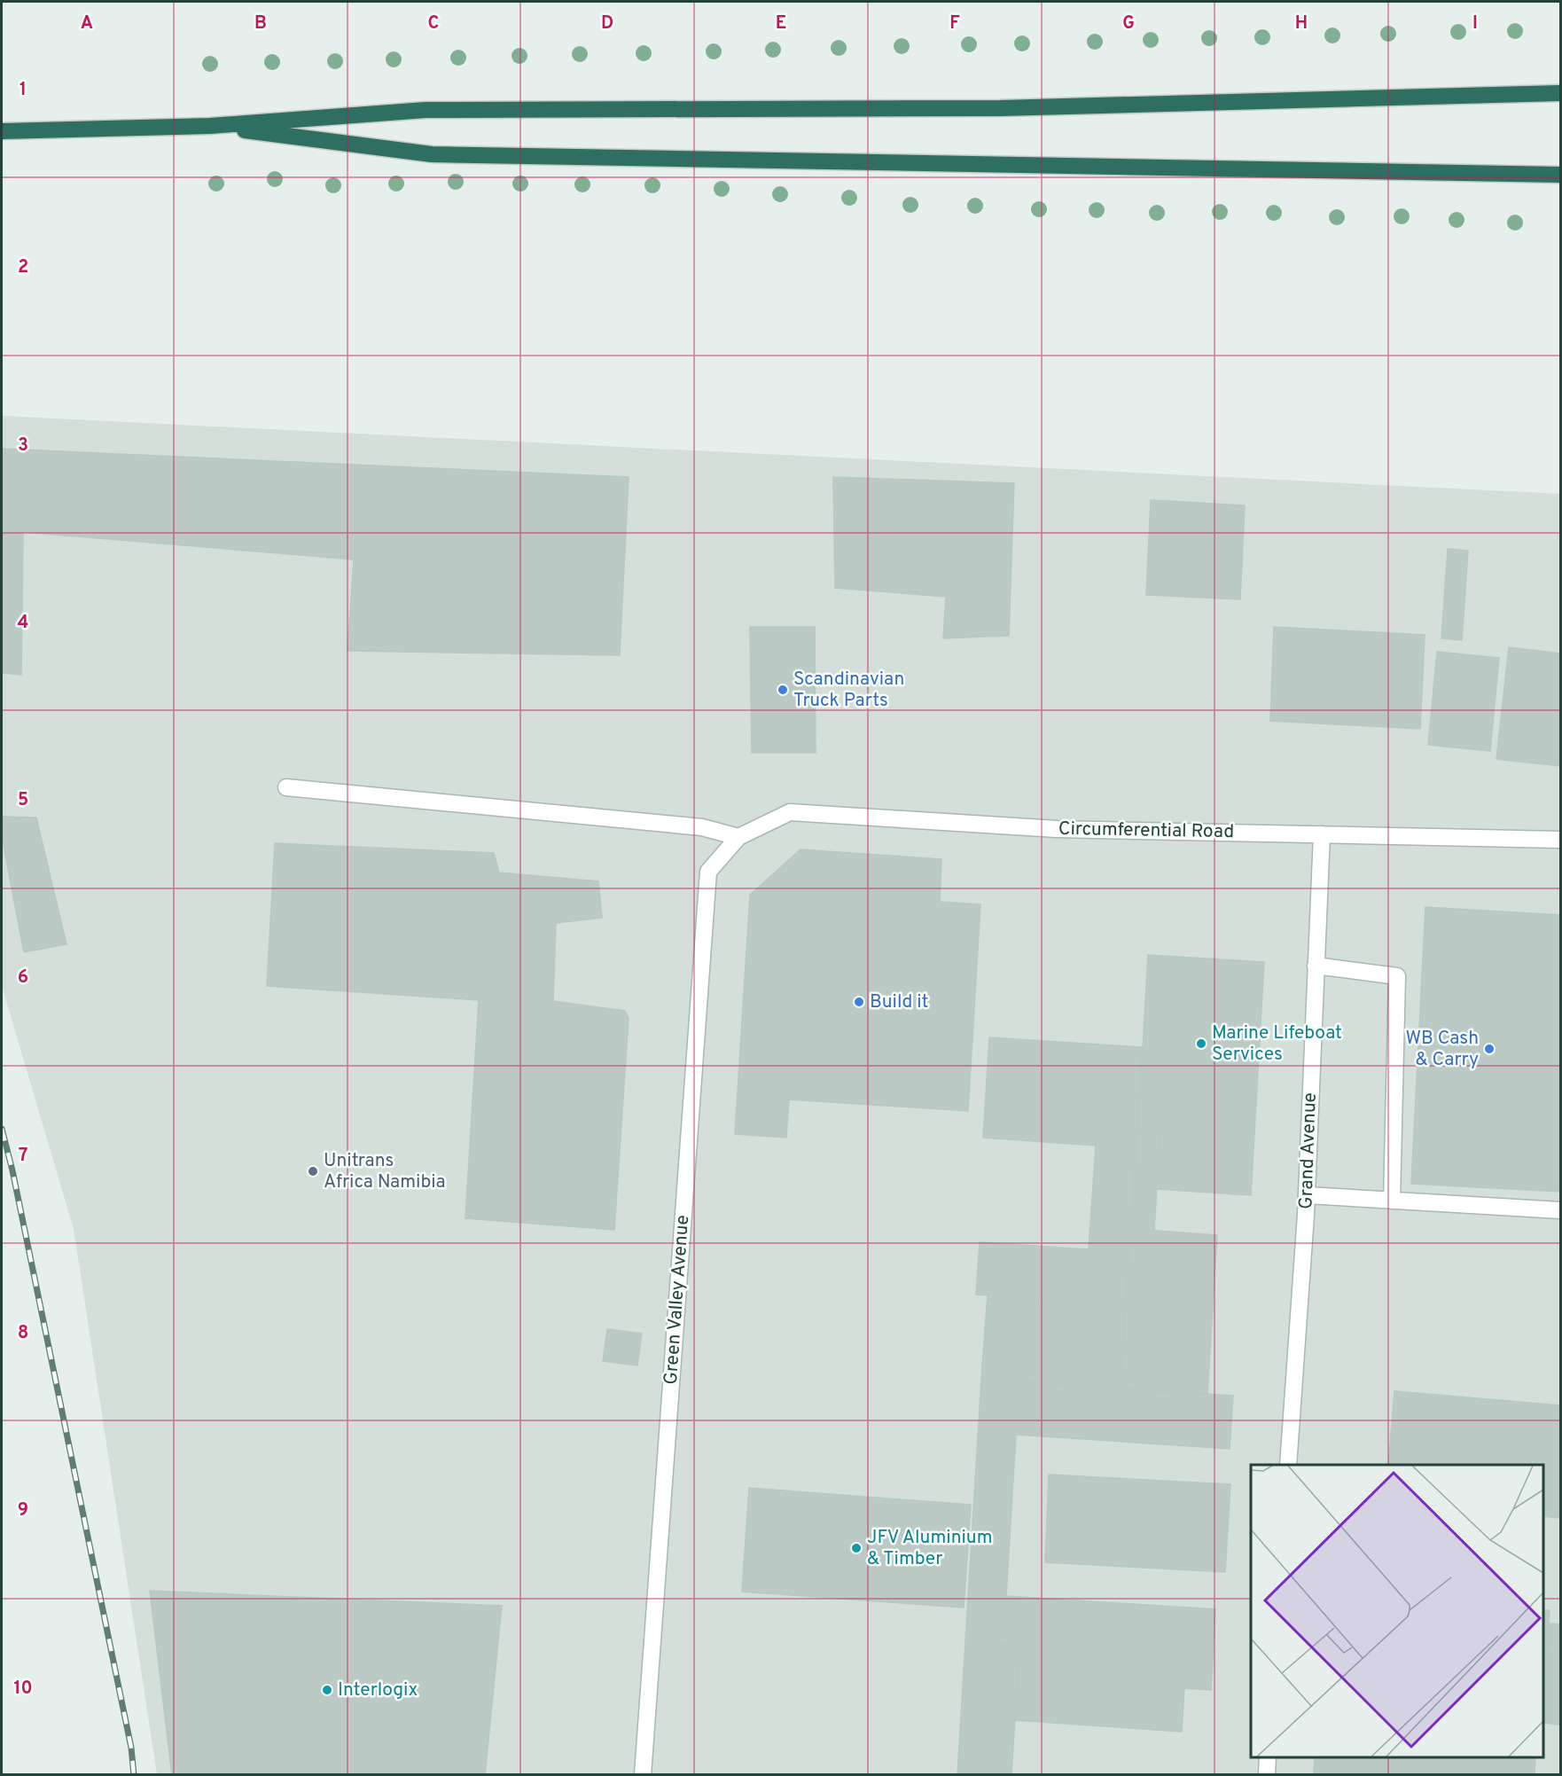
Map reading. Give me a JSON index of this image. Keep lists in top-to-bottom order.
{
  "streets": {
    "street": ["Circumferential Road", "Grand Avenue", "Green Valley Avenue"]
  },
  "crossings": [
    ["Circumferential Road", "Grand Avenue"],
    ["Circumferential Road", "Green Valley Avenue"]
  ],
  "places": [
    "Scandinavian Truck Parts",
    "Build it",
    "Marine Lifeboat Services",
    "WB Cash & Carry",
    "Unitrans Africa Namibia",
    "JFV Aluminium & Timber",
    "Interlogix"
  ],
  "grid": {
    "columns": [
      "A",
      "B",
      "C",
      "D",
      "E",
      "F",
      "G",
      "H",
      "I"
    ],
    "rows": [
      "1",
      "2",
      "3",
      "4",
      "5",
      "6",
      "7",
      "8",
      "9",
      "10"
    ]
  }
}
